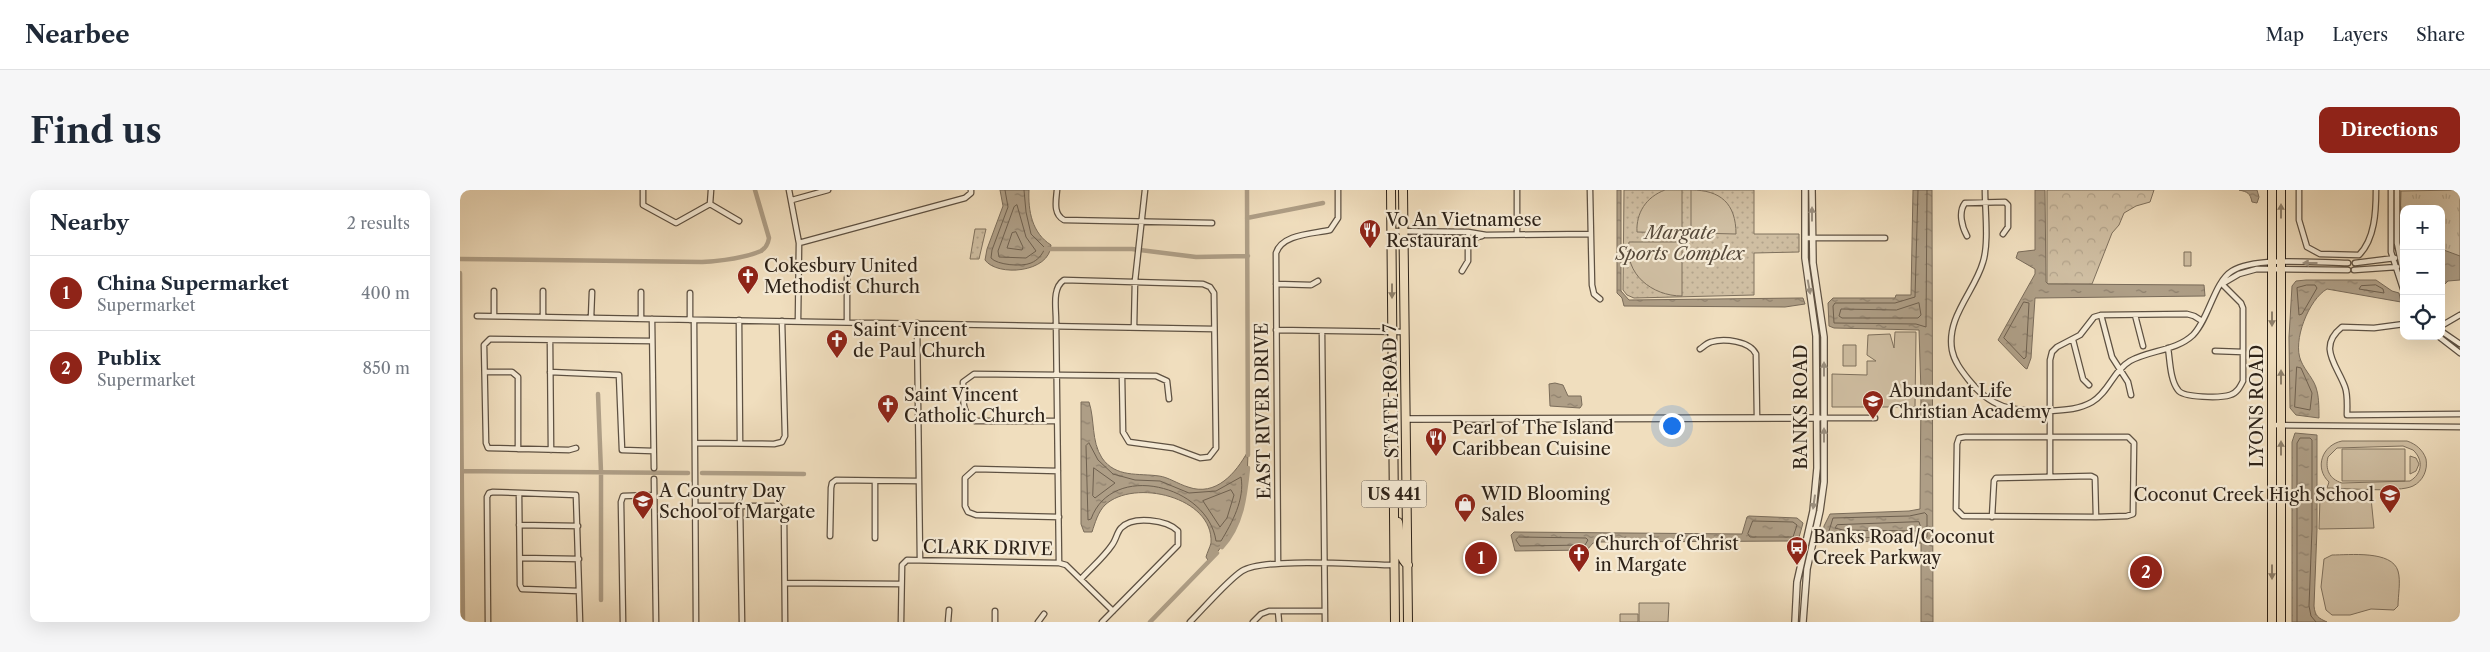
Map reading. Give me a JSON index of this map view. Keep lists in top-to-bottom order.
{
  "streets": {
    "main road": ["STATE ROAD 7", "LYONS ROAD", "US 441"],
    "street": ["BANKS ROAD", "EAST RIVER DRIVE", "CLARK DRIVE"]
  },
  "parks": ["Margate Sports Complex"],
  "places": {
    "restaurant": ["Vo An Vietnamese Restaurant", "Pearl of The Island Caribbean Cuisine"],
    "church": [
      "Cokesbury United Methodist Church",
      "Saint Vincent de Paul Church",
      "Saint Vincent Catholic Church",
      "Church of Christ in Margate"
    ],
    "school or university": ["Abundant Life Christian Academy", "Coconut Creek High School", "A Country Day School of Margate"],
    "shop": ["WID Blooming Sales"],
    "bus stop": ["Banks Road/Coconut Creek Parkway"]
  },
  "page": {
    "header": "Nearbee",
    "nav": ["Map", "Layers", "Share"],
    "buttons": "Directions",
    "title": "Find us",
    "heading": ["Nearby", "2 results"],
    "map_buttons": ["+", "−"],
    "list": [
      {
        "mark": "1",
        "name": "China Supermarket",
        "note": "Supermarket",
        "value": "400 m"
      },
      {
        "mark": "2",
        "name": "Publix",
        "note": "Supermarket",
        "value": "850 m"
      }
    ],
    "pins": ["1", "2"]
  }
}
